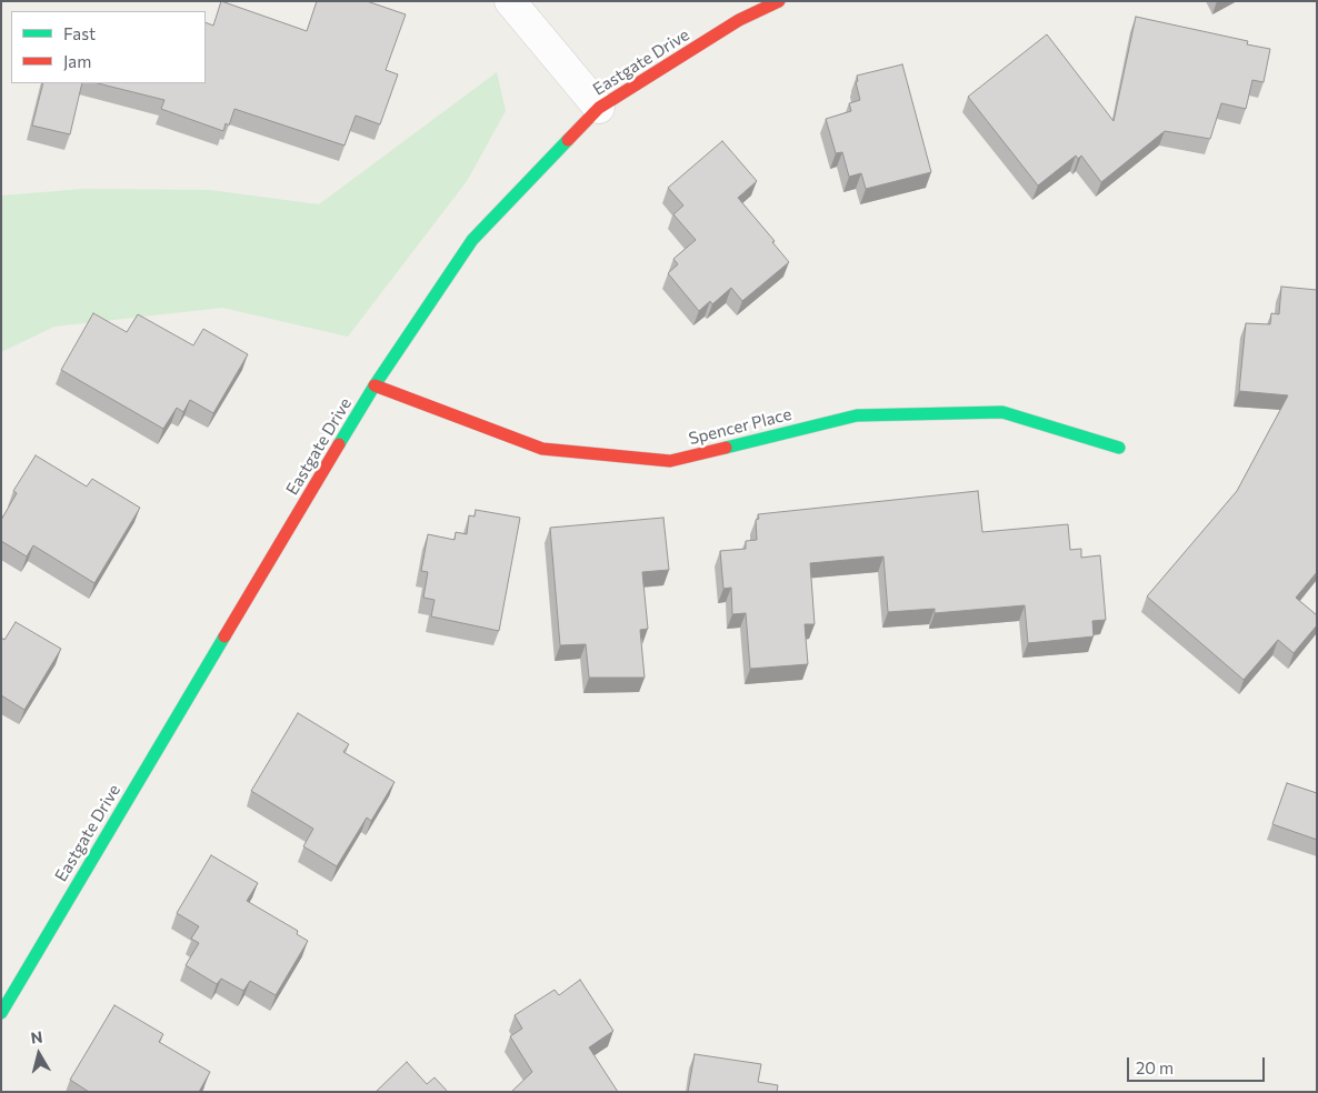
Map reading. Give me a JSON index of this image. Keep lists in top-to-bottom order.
{
  "streets": {
    "street": ["Eastgate Drive", "Spencer Place"]
  },
  "crossings": [
    ["Eastgate Drive", "Spencer Place"]
  ],
  "legend": ["Fast", "Jam"],
  "scale_bar": "20 m",
  "north": "top"
}
